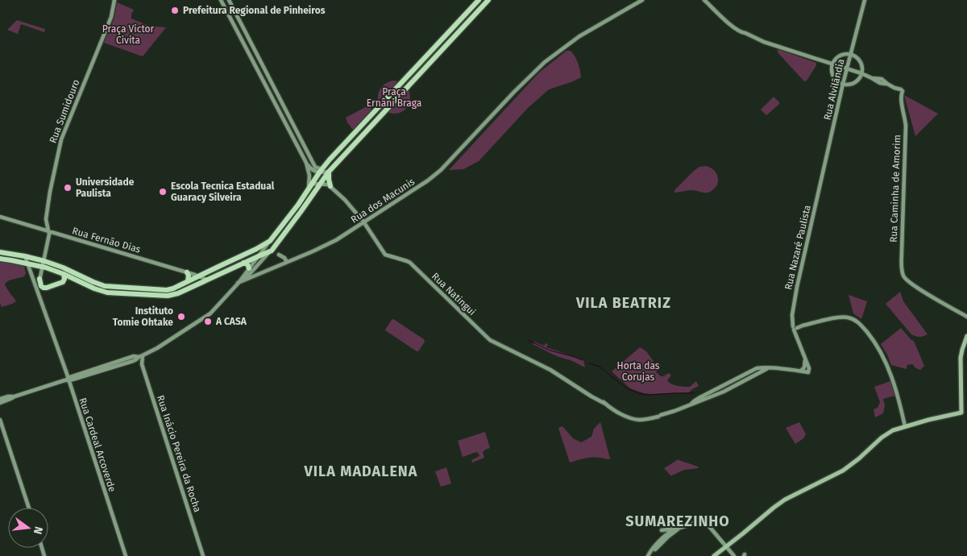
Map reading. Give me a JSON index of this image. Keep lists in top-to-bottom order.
{
  "streets": {
    "street": [
      "Rua Alvilândia",
      "Rua Sumidouro",
      "Rua Caminha de Amorim",
      "Rua dos Macunis",
      "Rua Fernão Dias",
      "Rua Nazaré Paulista",
      "Rua Natingui",
      "Rua Cardeal Arcoverde",
      "Rua Inácio Pereira da Rocha"
    ]
  },
  "crossings": [
    ["Rua Alvilândia", "Rua Nazaré Paulista"],
    ["Rua Sumidouro", "Rua Fernão Dias"],
    ["Rua Sumidouro", "Rua Cardeal Arcoverde"],
    ["Rua dos Macunis", "Rua Natingui"],
    ["Rua Nazaré Paulista", "Rua Natingui"]
  ],
  "districts": ["VILA BEATRIZ", "VILA MADALENA", "SUMAREZINHO"],
  "parks": ["Praça Victor Civita", "Praça Ernâni Braga", "Horta das Corujas"],
  "places": [
    "Prefeitura Regional de Pinheiros",
    "Universidade Paulista",
    "Escola Tecnica Estadual Guaracy Silveira",
    "Instituto Tomie Ohtake",
    "A CASA"
  ],
  "north": "right"
}
